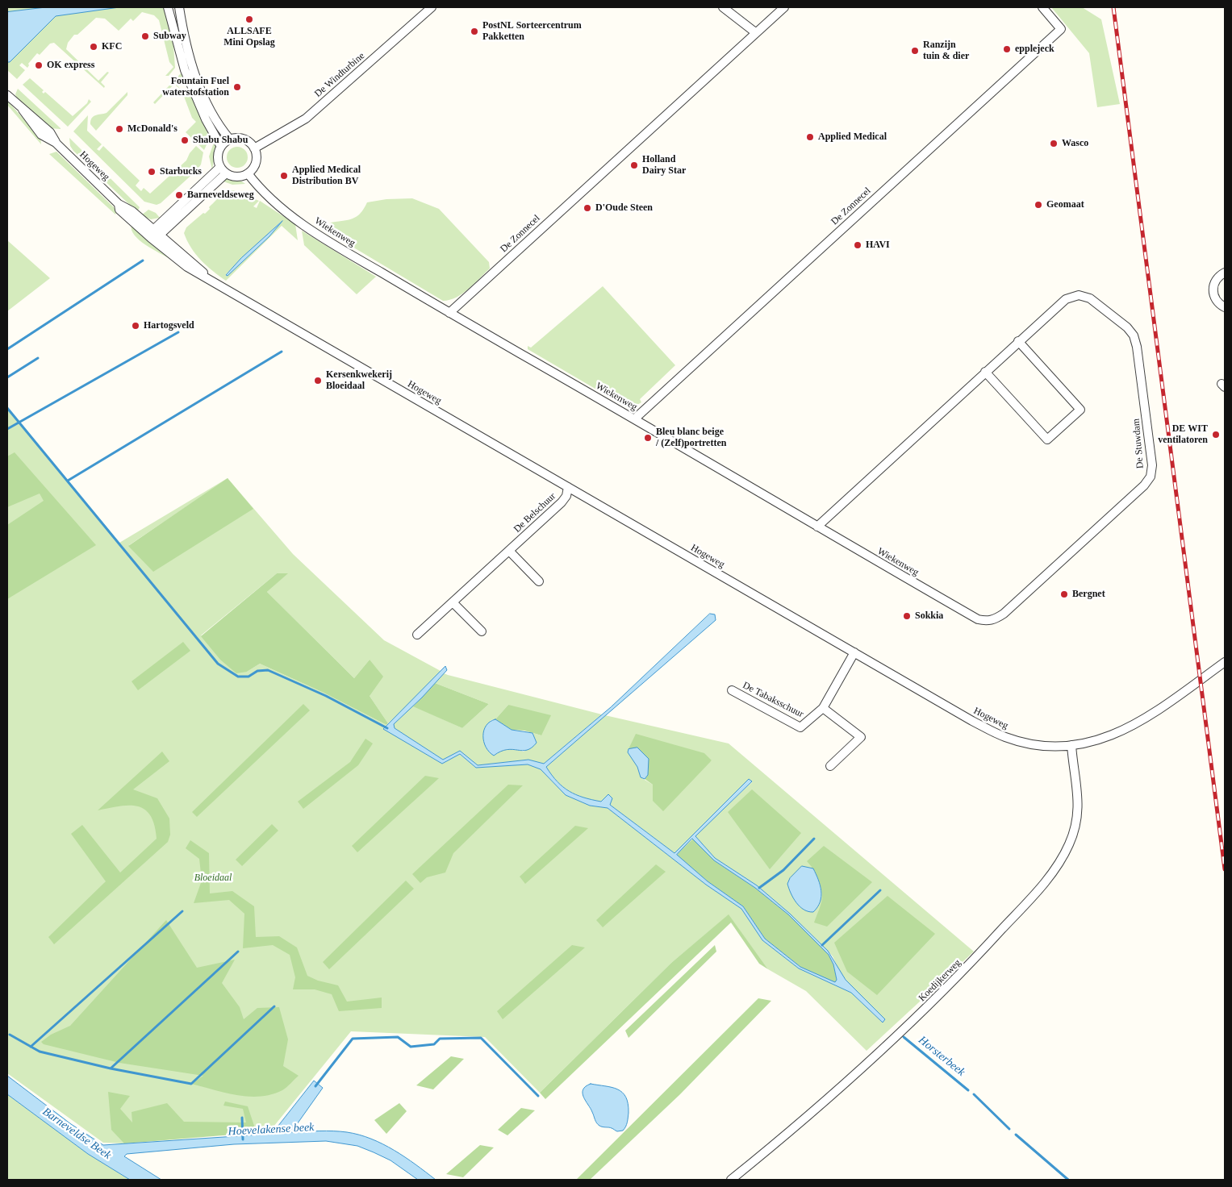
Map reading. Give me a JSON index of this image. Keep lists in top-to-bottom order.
{
  "streets": {
    "street": [
      "De Windturbine",
      "Hogeweg",
      "De Zonnecel",
      "Wiekenweg",
      "De Stuwdam",
      "De Belschuur",
      "De Tabaksschuur",
      "Koedijkerweg"
    ]
  },
  "crossings": [
    ["De Windturbine", "Wiekenweg"],
    ["Hogeweg", "De Belschuur"],
    ["Hogeweg", "De Tabaksschuur"],
    ["Hogeweg", "Koedijkerweg"],
    ["De Zonnecel", "Wiekenweg"],
    ["Wiekenweg", "De Stuwdam"]
  ],
  "water": ["Horsterbeek", "Hoevelakense beek", "Barneveldse Beek"],
  "parks": ["Bloeidaal"],
  "places": [
    "ALLSAFE Mini Opslag",
    "PostNL Sorteercentrum Pakketten",
    "Subway",
    "KFC",
    "epplejeck",
    "Ranzijn tuin & dier",
    "OK express",
    "Fountain Fuel waterstofstation",
    "McDonald's",
    "Applied Medical",
    "Shabu Shabu",
    "Wasco",
    "Holland Dairy Star",
    "Starbucks",
    "Applied Medical Distribution BV",
    "Barneveldseweg",
    "Geomaat",
    "D'Oude Steen",
    "HAVI",
    "Hartogsveld",
    "Kersenkwekerij Bloeidaal",
    "DE WIT ventilatoren",
    "Bleu blanc beige / (Zelf)portretten",
    "Bergnet",
    "Sokkia"
  ]
}
